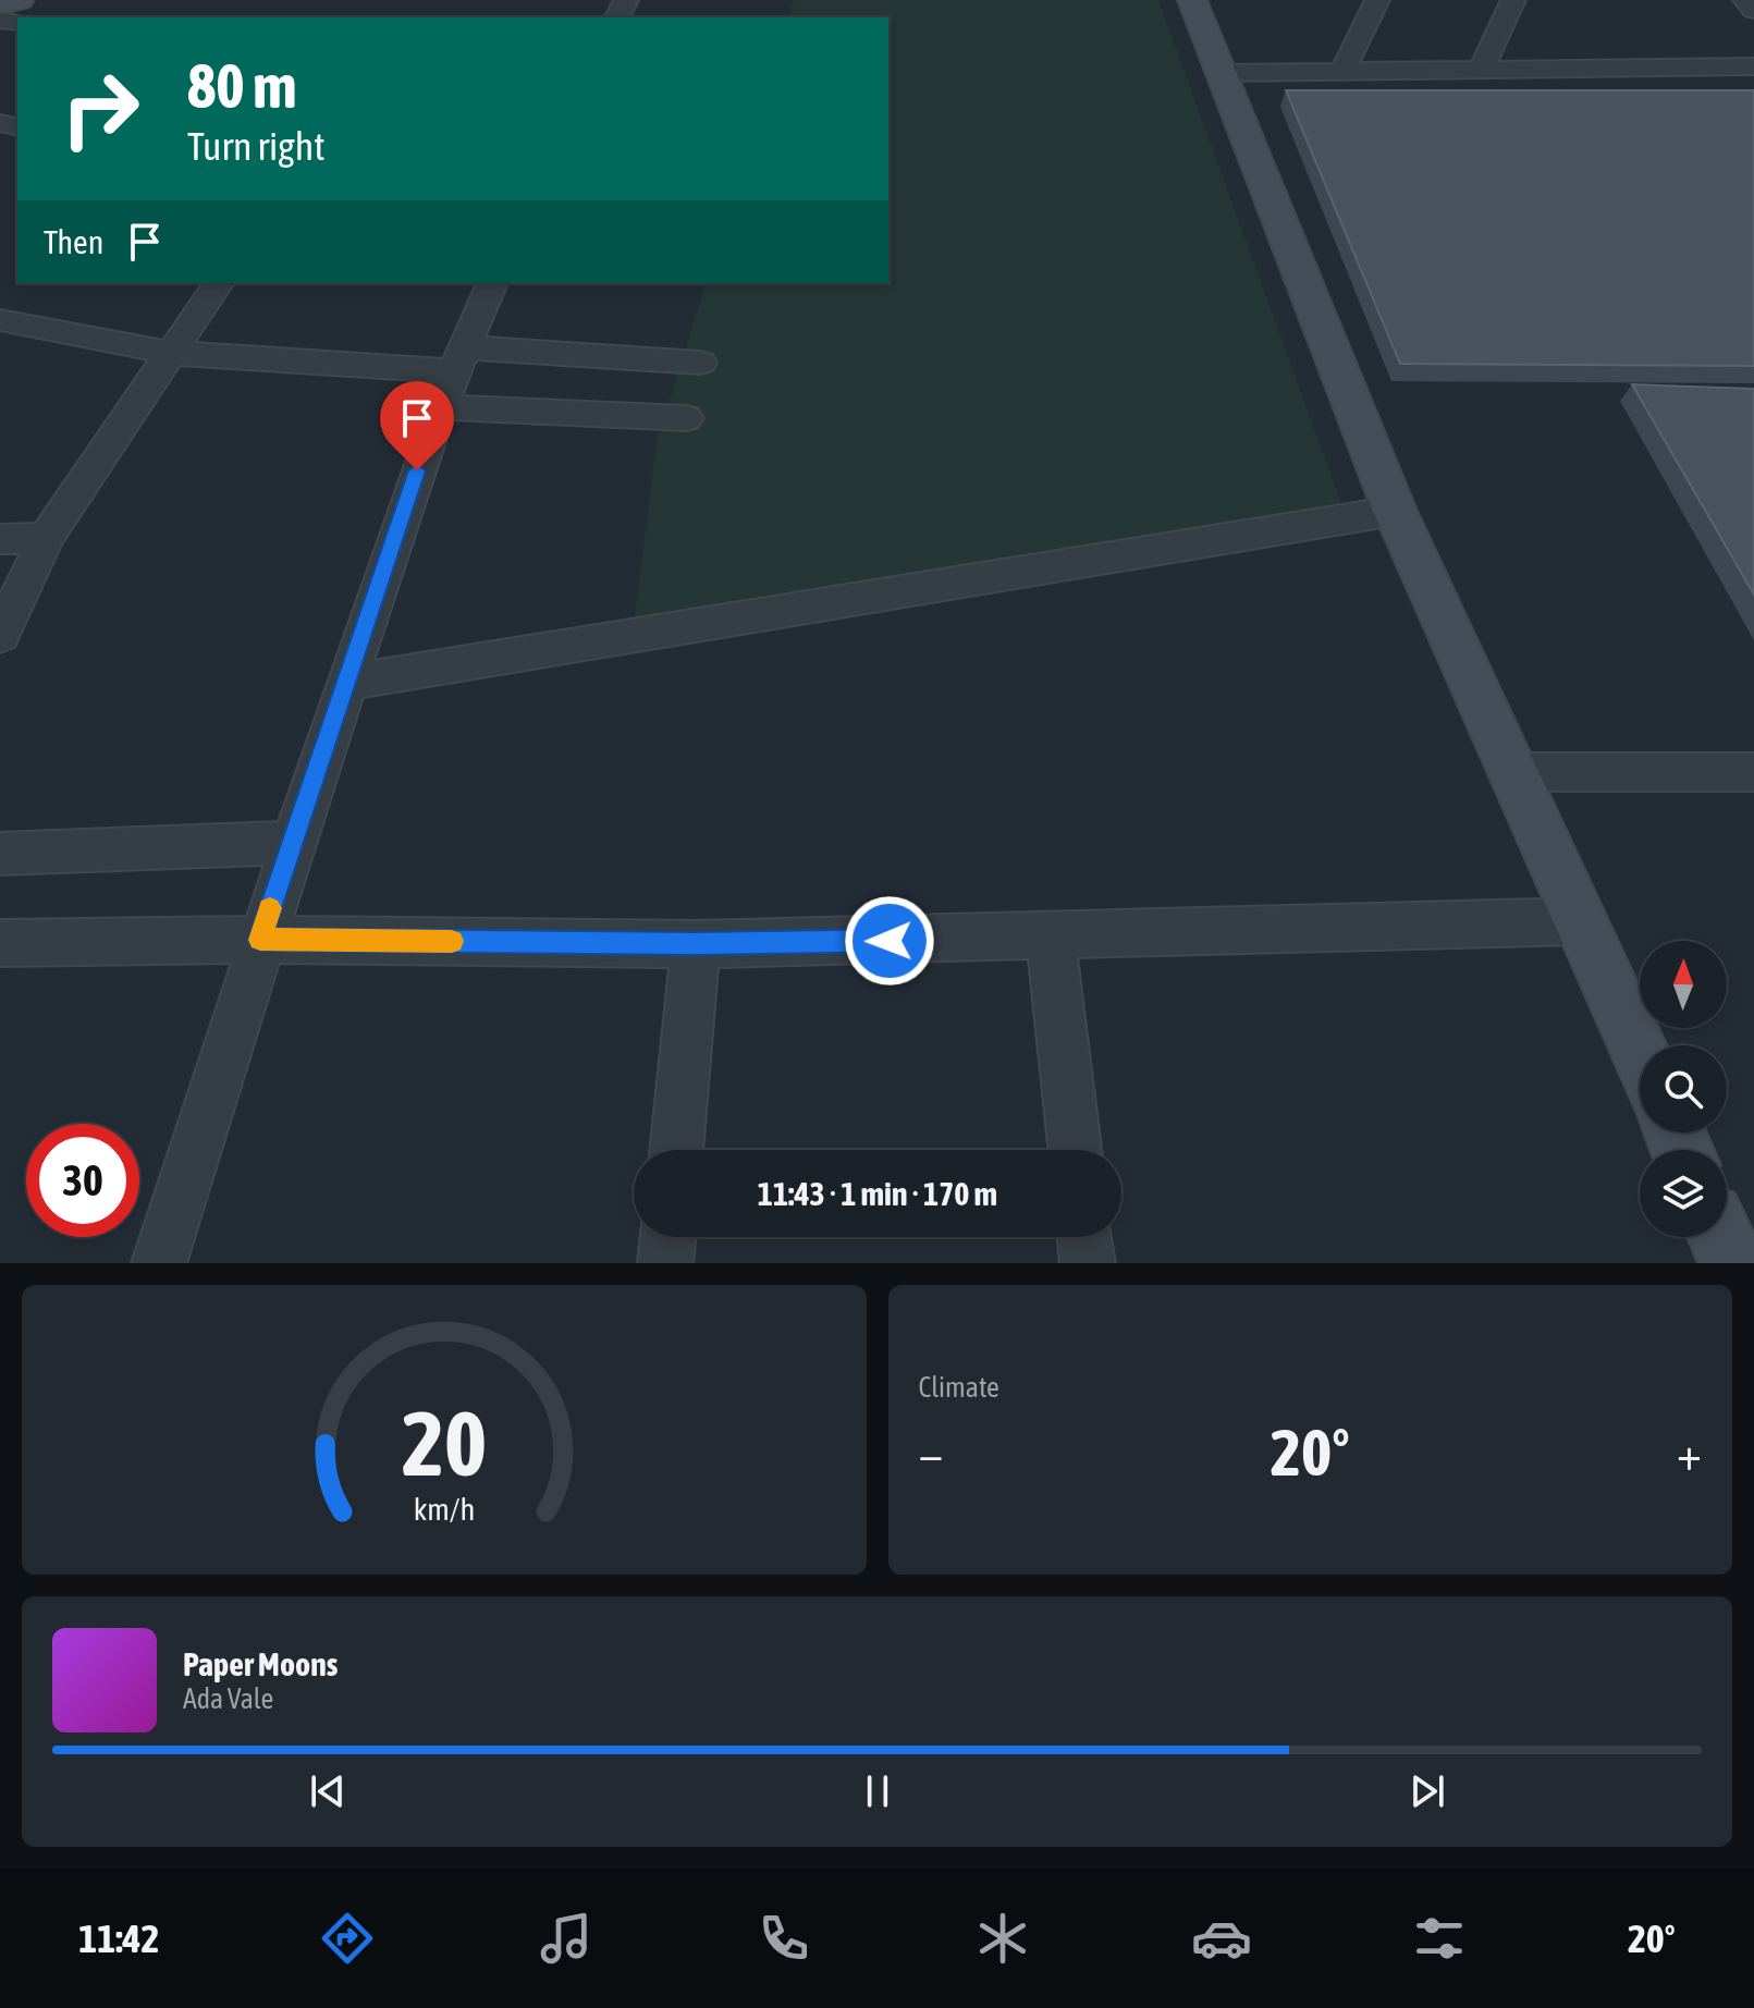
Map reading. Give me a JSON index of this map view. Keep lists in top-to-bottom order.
{
  "north": "top",
  "page": {
    "turn": ["80 m", "Turn right"],
    "then": "Then",
    "limit": "30",
    "trip": "11:43 · 1 min · 170 m",
    "tile": "Climate",
    "heat": ["−", "20°", "+"],
    "song": ["Paper Moons", "Ada Vale"],
    "tabs": ["11:42", "20°"],
    "gauge": ["20", "km/h"]
  }
}
